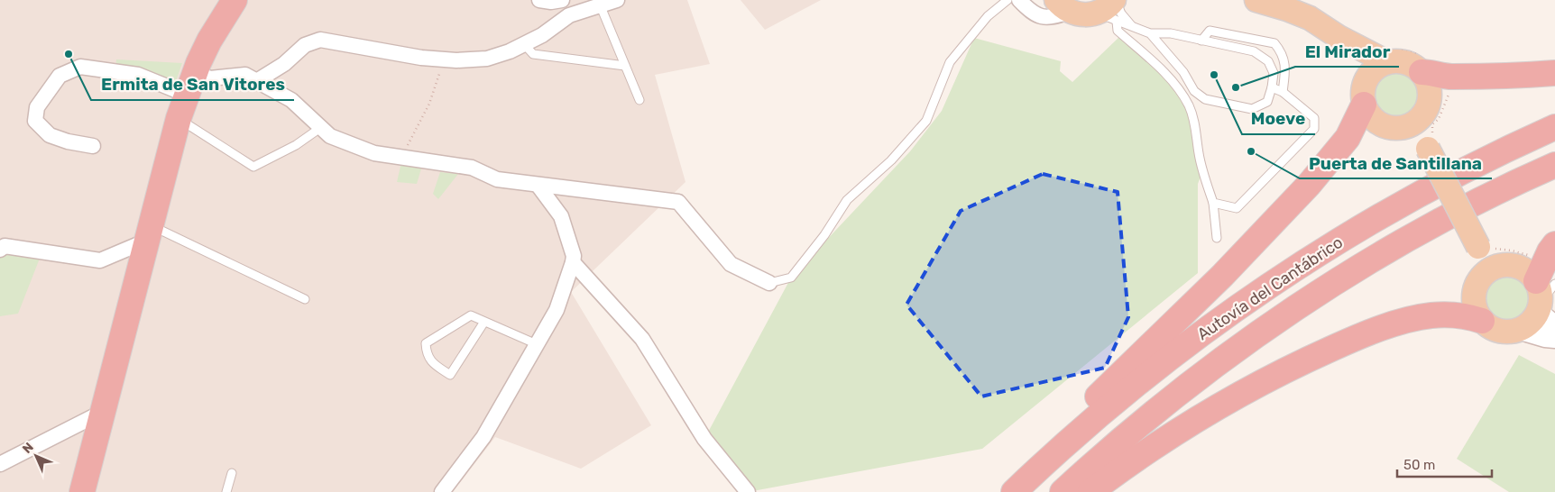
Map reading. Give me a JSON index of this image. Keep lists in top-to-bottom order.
{
  "streets": {
    "highway": ["Autovía del Cantábrico"]
  },
  "places": [
    "Ermita de San Vitores",
    "Moeve",
    "El Mirador",
    "Puerta de Santillana"
  ],
  "scale_bar": "50 m",
  "north": "top left"
}
